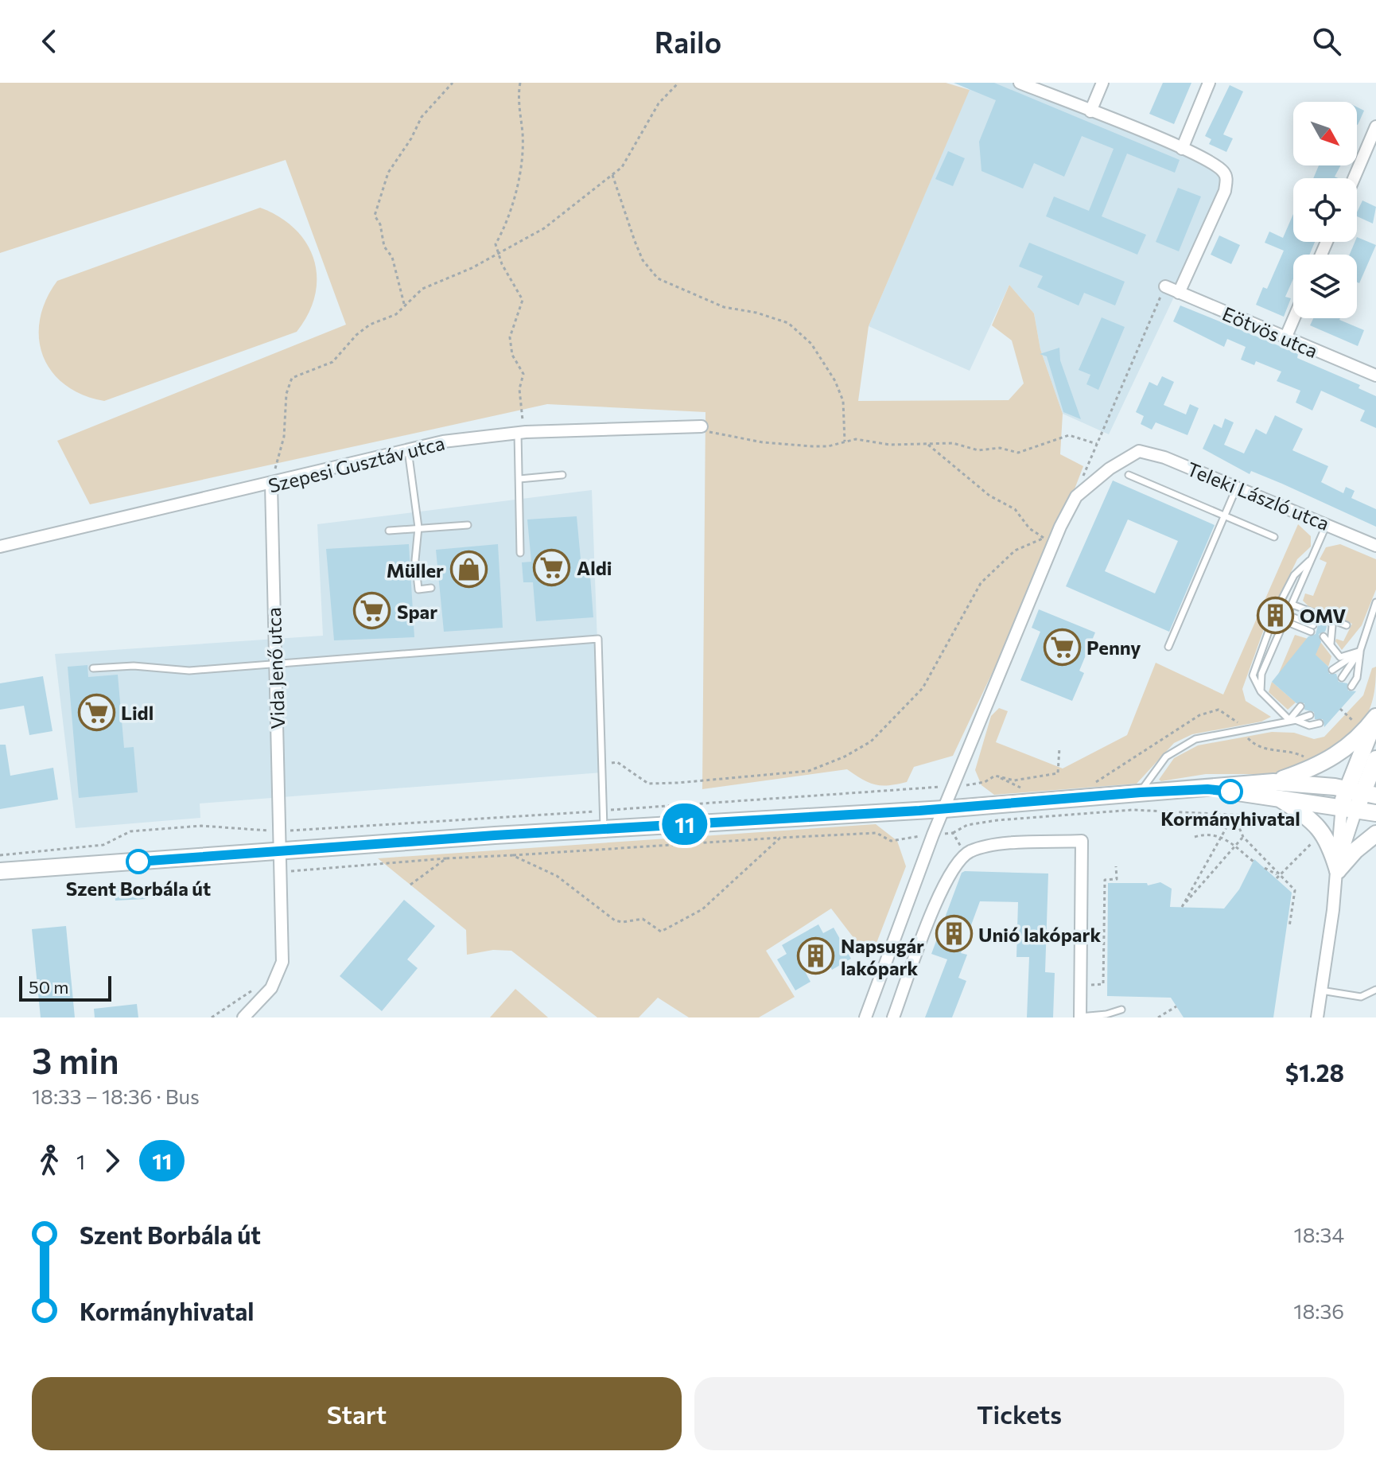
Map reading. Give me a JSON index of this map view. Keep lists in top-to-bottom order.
{
  "streets": {
    "street": [
      "Eötvös utca",
      "Szepesi Gusztáv utca",
      "Teleki László utca",
      "Vida Jenő utca"
    ]
  },
  "crossings": [
    ["Szepesi Gusztáv utca", "Vida Jenő utca"]
  ],
  "places": {
    "supermarket": [
      "Aldi",
      "Spar",
      "Penny",
      "Lidl"
    ],
    "shop": ["Müller"],
    "building": ["OMV", "Unió lakópark", "Napsugár lakópark"],
    "other": ["Kormányhivatal", "Szent Borbála út"]
  },
  "lines": ["bus line 11"],
  "scale_bar": "50 m",
  "north": "bottom right",
  "page": {
    "header": "Railo",
    "on_map": "11",
    "scale": "50 m",
    "heading": ["3 min", "18:33 – 18:36 · Bus", "$1.28"],
    "legs": ["1", "11"],
    "list": [
      {
        "name": "Szent Borbála út",
        "value": "18:34"
      },
      {
        "name": "Kormányhivatal",
        "value": "18:36"
      }
    ],
    "buttons": ["Start", "Tickets"]
  }
}
